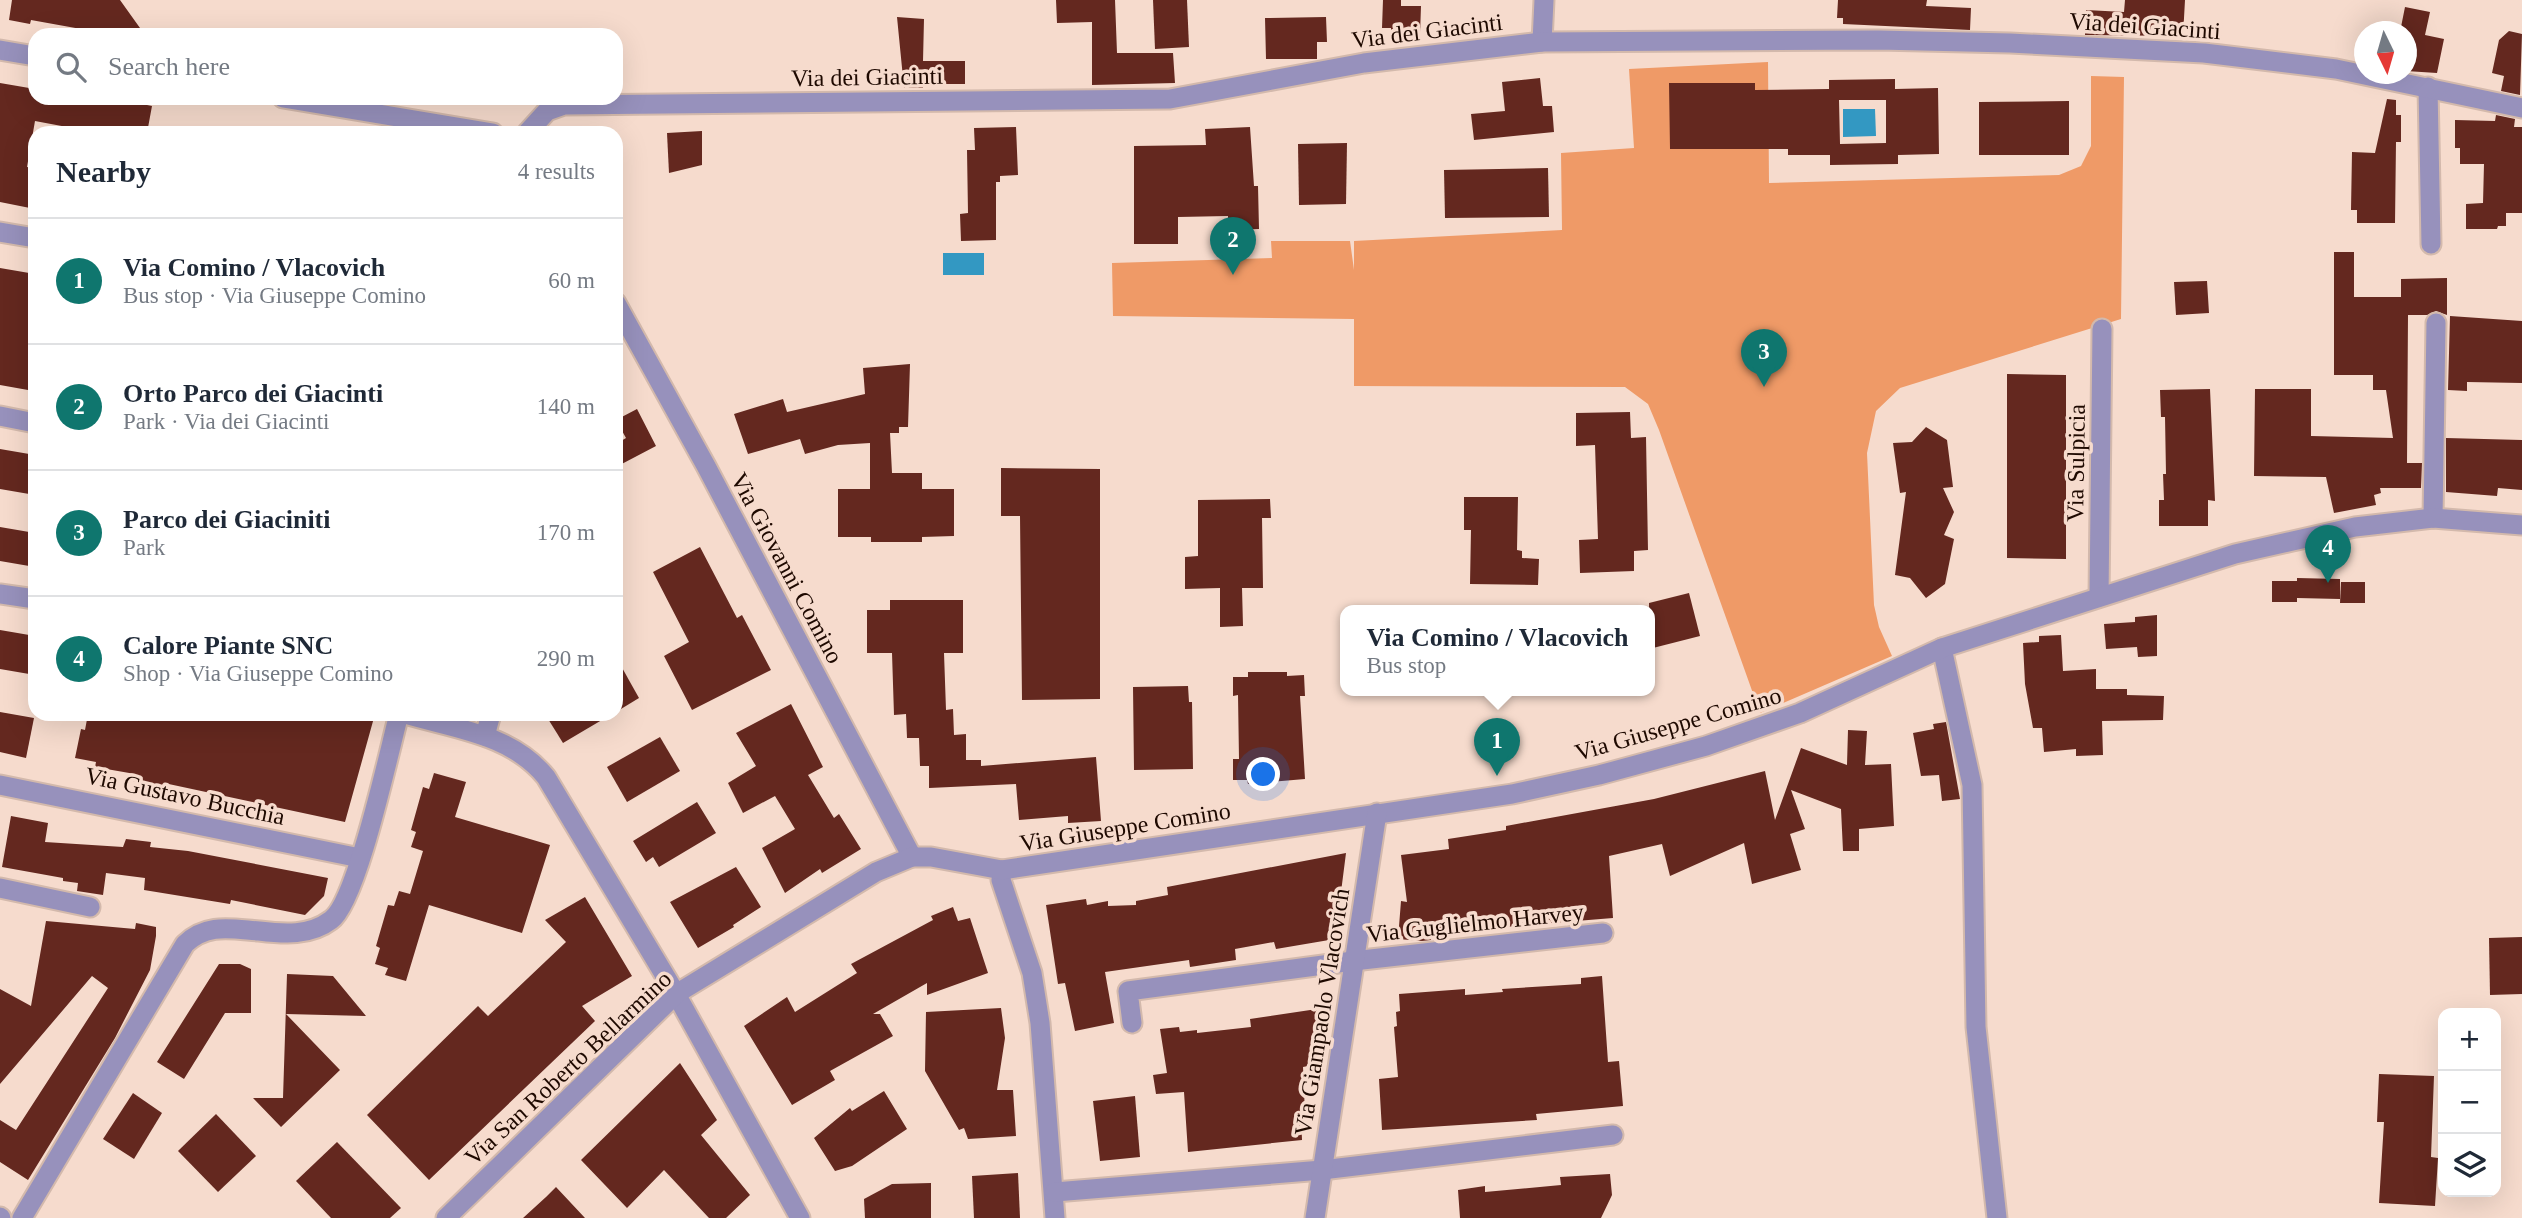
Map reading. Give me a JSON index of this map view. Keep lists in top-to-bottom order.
{
  "streets": {
    "street": [
      "Via dei Giacinti",
      "Via Sulpicia",
      "Via Giovanni Comino",
      "Via Giuseppe Comino",
      "Via Gustavo Bucchia",
      "Via Guglielmo Harvey",
      "Via Giampaolo Vlacovich",
      "Via San Roberto Bellarmino"
    ]
  },
  "crossings": [
    ["Via Sulpicia", "Via Giuseppe Comino"],
    ["Via Giovanni Comino", "Via Giuseppe Comino"],
    ["Via Giovanni Comino", "Via San Roberto Bellarmino"],
    ["Via Giuseppe Comino", "Via Giampaolo Vlacovich"],
    ["Via Giuseppe Comino", "Via San Roberto Bellarmino"],
    ["Via Guglielmo Harvey", "Via Giampaolo Vlacovich"]
  ],
  "north": "bottom",
  "page": {
    "search": "Search here",
    "heading": ["Nearby", "4 results"],
    "pins": [
      "2",
      "3",
      "4",
      "1"
    ],
    "list": [
      {
        "mark": "1",
        "name": "Via Comino / Vlacovich",
        "note": "Bus stop · Via Giuseppe Comino",
        "value": "60 m"
      },
      {
        "mark": "2",
        "name": "Orto Parco dei Giacinti",
        "note": "Park · Via dei Giacinti",
        "value": "140 m"
      },
      {
        "mark": "3",
        "name": "Parco dei Giaciniti",
        "note": "Park",
        "value": "170 m"
      },
      {
        "mark": "4",
        "name": "Calore Piante SNC",
        "note": "Shop · Via Giuseppe Comino",
        "value": "290 m"
      }
    ],
    "popup": ["Via Comino / Vlacovich", "Bus stop"],
    "map_buttons": ["+", "−"]
  }
}
